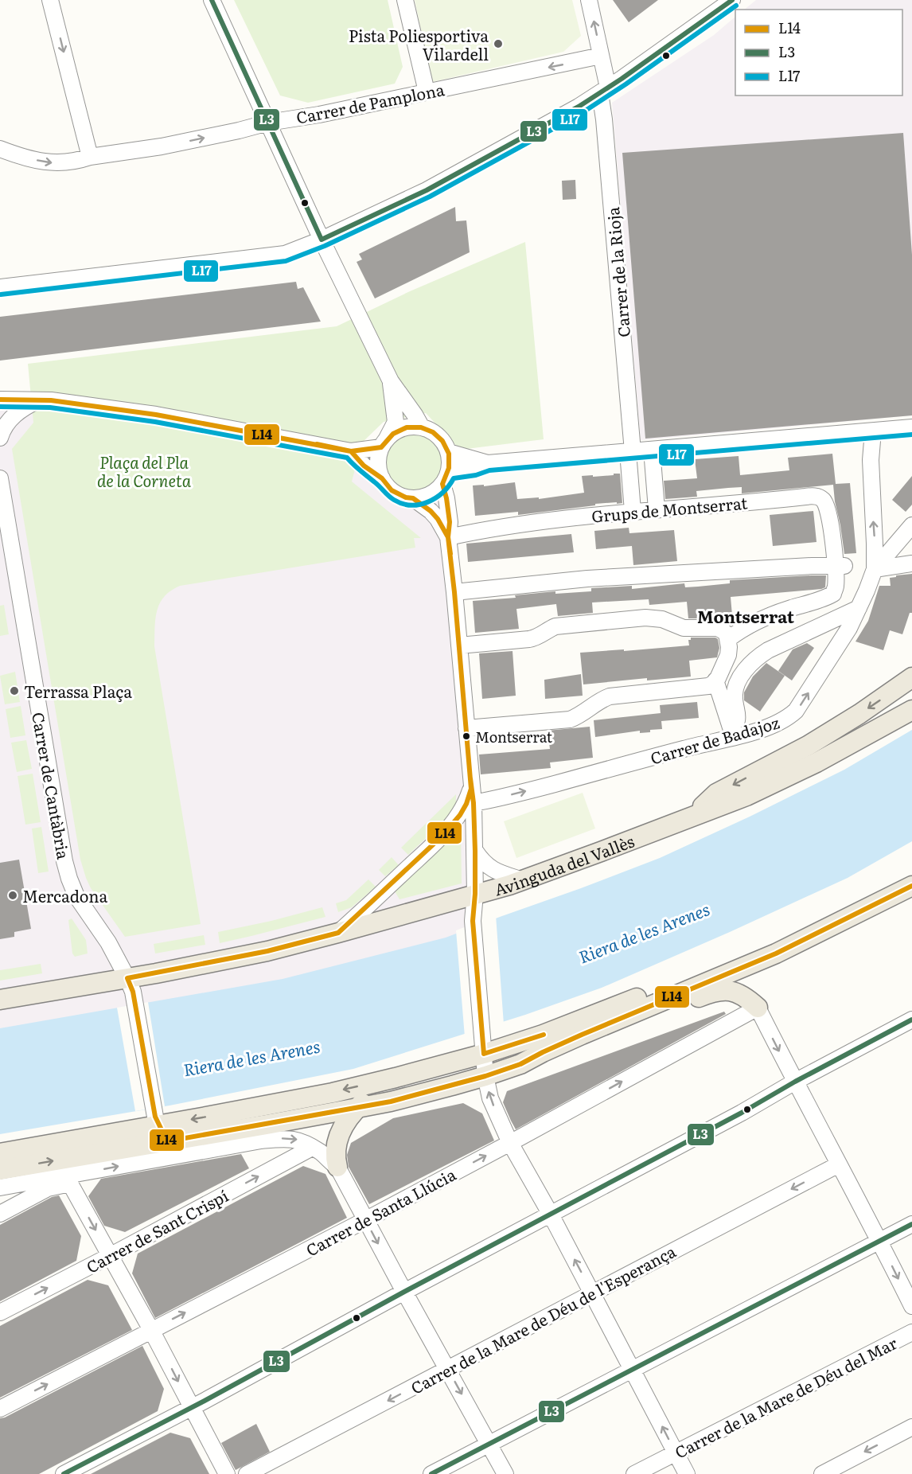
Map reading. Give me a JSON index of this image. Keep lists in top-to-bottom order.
{
  "streets": {
    "main road": ["Avinguda del Vallès"],
    "street": [
      "Carrer de Pamplona",
      "Carrer de la Rioja",
      "Grups de Montserrat",
      "Carrer de Badajoz",
      "Carrer de Cantàbria",
      "Carrer de Santa Llúcia",
      "Carrer de Sant Crispí",
      "Carrer de la Mare de Déu de l'Esperança",
      "Carrer de la Mare de Déu del Mar"
    ]
  },
  "crossings": [
    ["Carrer de Pamplona", "Carrer de la Rioja"],
    ["Carrer de la Rioja", "Grups de Montserrat"],
    ["Carrer de Cantàbria", "Avinguda del Vallès"]
  ],
  "districts": ["Montserrat"],
  "water": ["Riera de les Arenes"],
  "parks": ["Plaça del Pla de la Corneta"],
  "places": [
    "Pista Poliesportiva Vilardell",
    "Terrassa Plaça",
    "Montserrat",
    "Mercadona"
  ],
  "lines": ["transit line L3", "transit line L17", "transit line L14"],
  "legend": ["L14", "L3", "L17"]
}
